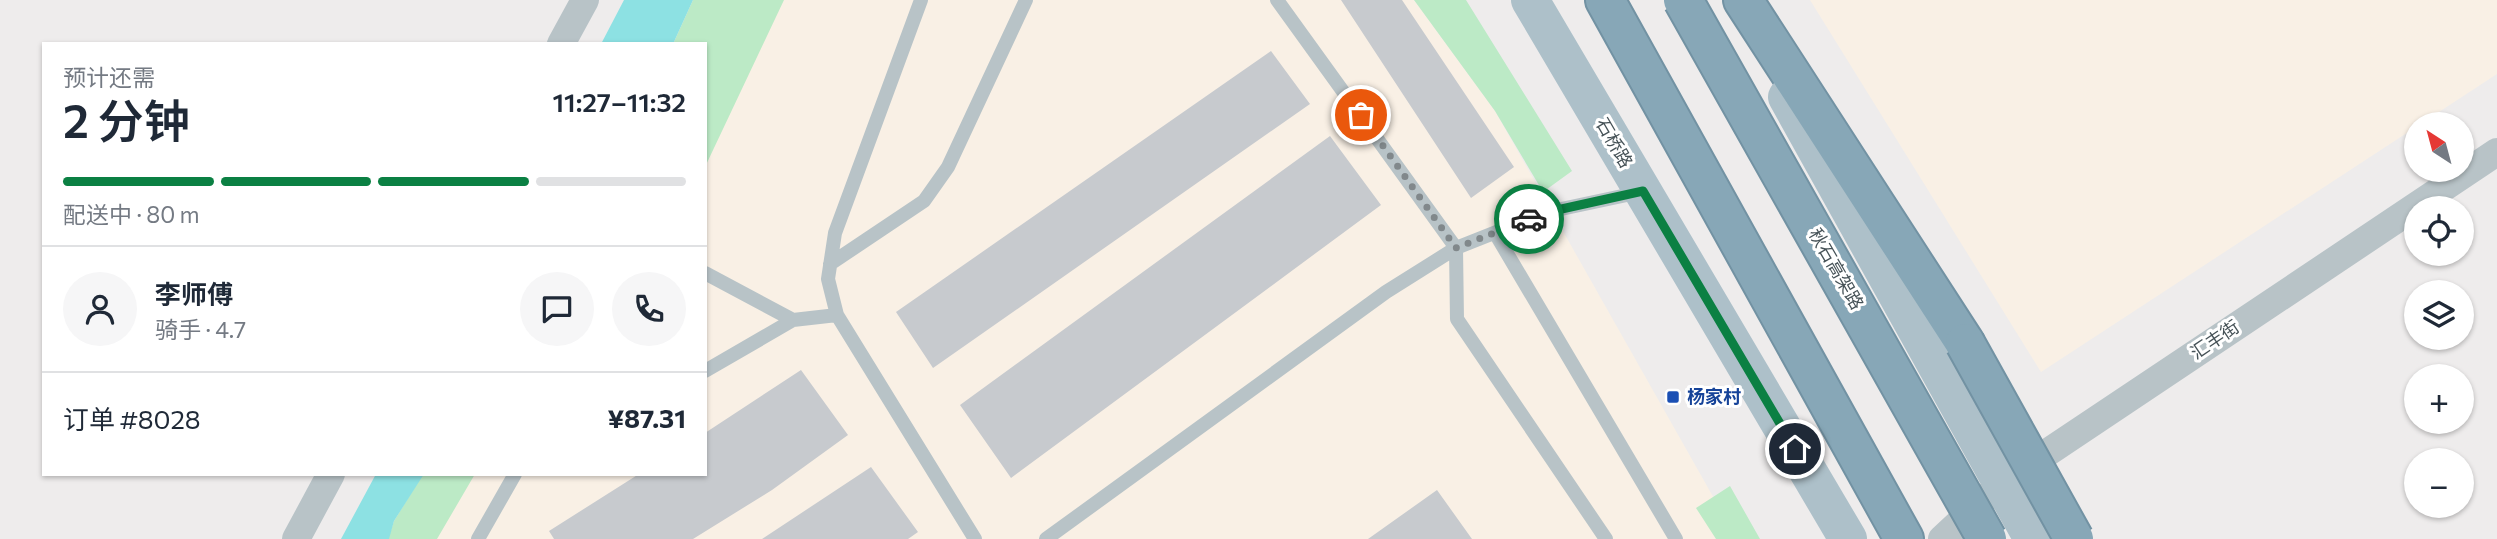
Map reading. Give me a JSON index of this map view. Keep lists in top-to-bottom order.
{
  "streets": {
    "highway": ["秋石高架路"],
    "main road": ["石桥路"],
    "street": ["汇丰街"]
  },
  "places": {
    "transit": ["杨家村"]
  },
  "north": "top left",
  "page": {
    "heading": ["2 分钟", "预计还需", "11:27–11:32"],
    "panel": [
      "李师傅",
      "骑手 · 4.7",
      "订单 #8028",
      "¥87.31"
    ],
    "map_buttons": ["+", "−"],
    "bar": "配送中 · 80 m"
  }
}
